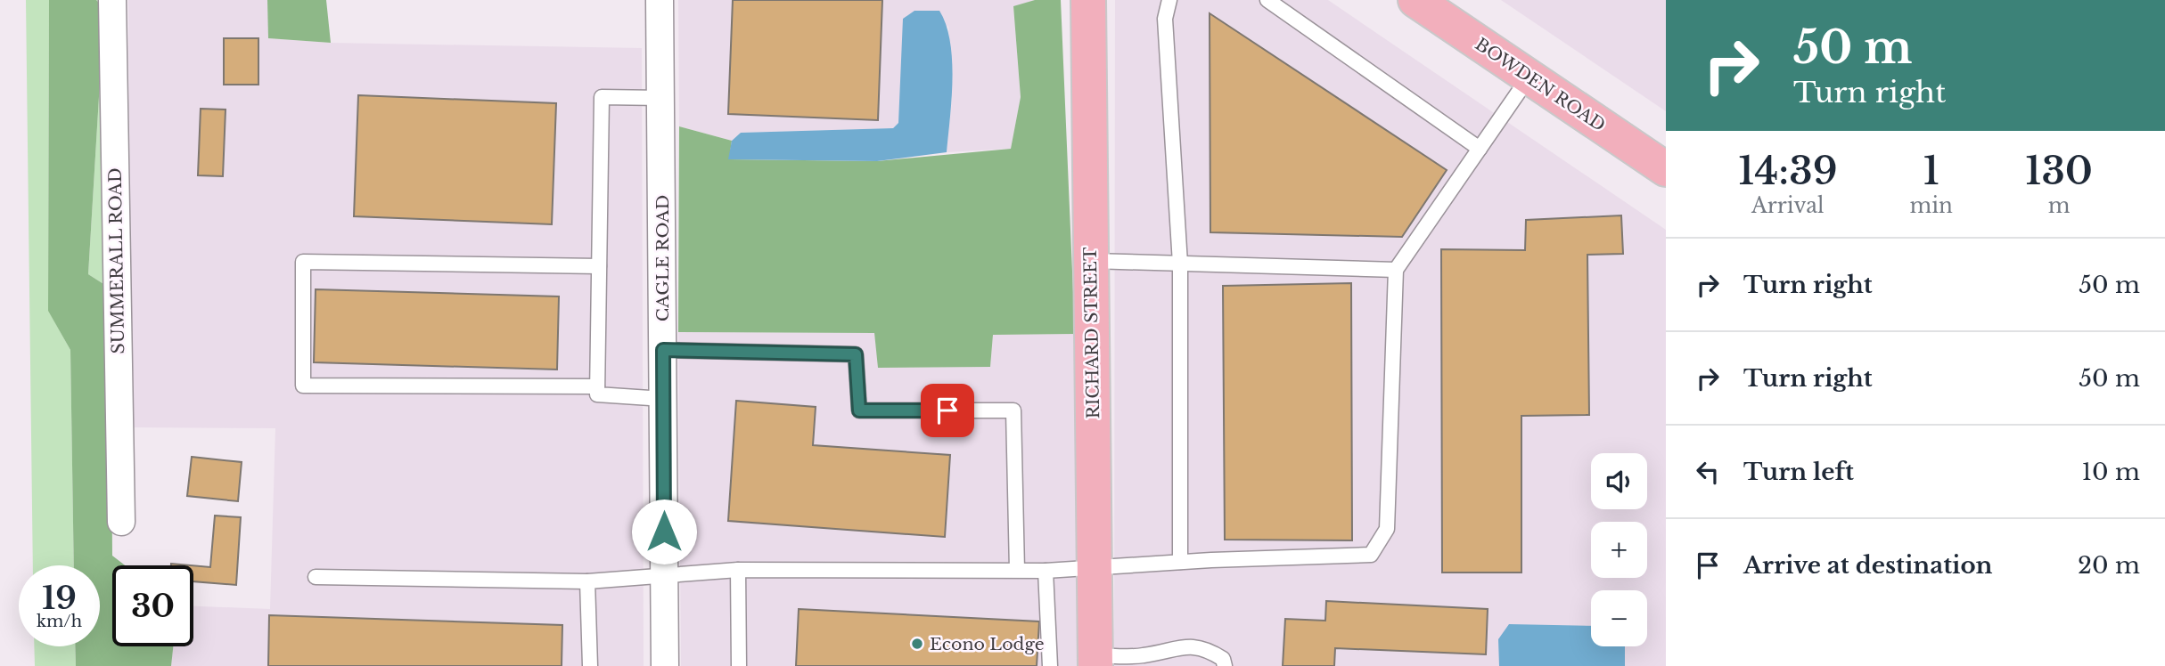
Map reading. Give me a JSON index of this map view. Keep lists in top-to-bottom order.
{
  "streets": {
    "main road": ["BOWDEN ROAD", "RICHARD STREET"],
    "street": ["CAGLE ROAD", "SUMMERALL ROAD"]
  },
  "places": ["Econo Lodge"],
  "page": {
    "turn": ["50 m", "Turn right"],
    "eta": [
      "14:39",
      "Arrival",
      "1",
      "min",
      "130",
      "m"
    ],
    "list": [
      {
        "name": "Turn right",
        "value": "50 m"
      },
      {
        "name": "Turn right",
        "value": "50 m"
      },
      {
        "name": "Turn left",
        "value": "10 m"
      },
      {
        "name": "Arrive at destination",
        "value": "20 m"
      }
    ],
    "map_buttons": ["+", "−"],
    "speed": "19 km/h",
    "limit": "30"
  }
}
